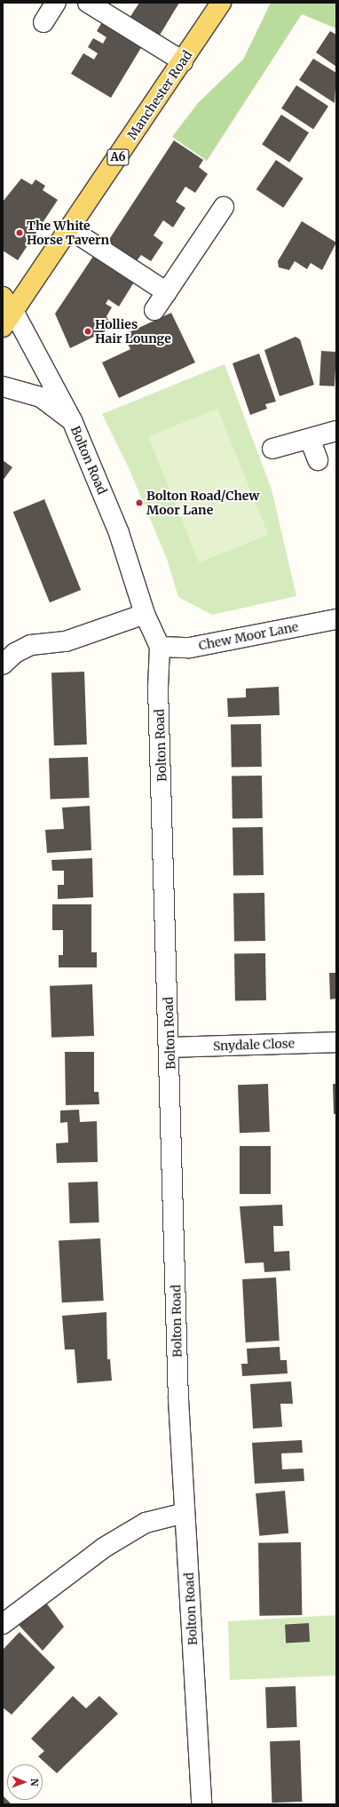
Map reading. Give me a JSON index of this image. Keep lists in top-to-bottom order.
{
  "streets": {
    "main road": ["Manchester Road", "A6"],
    "street": ["Bolton Road", "Chew Moor Lane", "Snydale Close"]
  },
  "crossings": [
    ["Manchester Road", "Bolton Road"],
    ["Bolton Road", "Chew Moor Lane"],
    ["Bolton Road", "Snydale Close"]
  ],
  "places": ["The White Horse Tavern", "Hollies Hair Lounge", "Bolton Road/Chew Moor Lane"],
  "north": "right"
}
